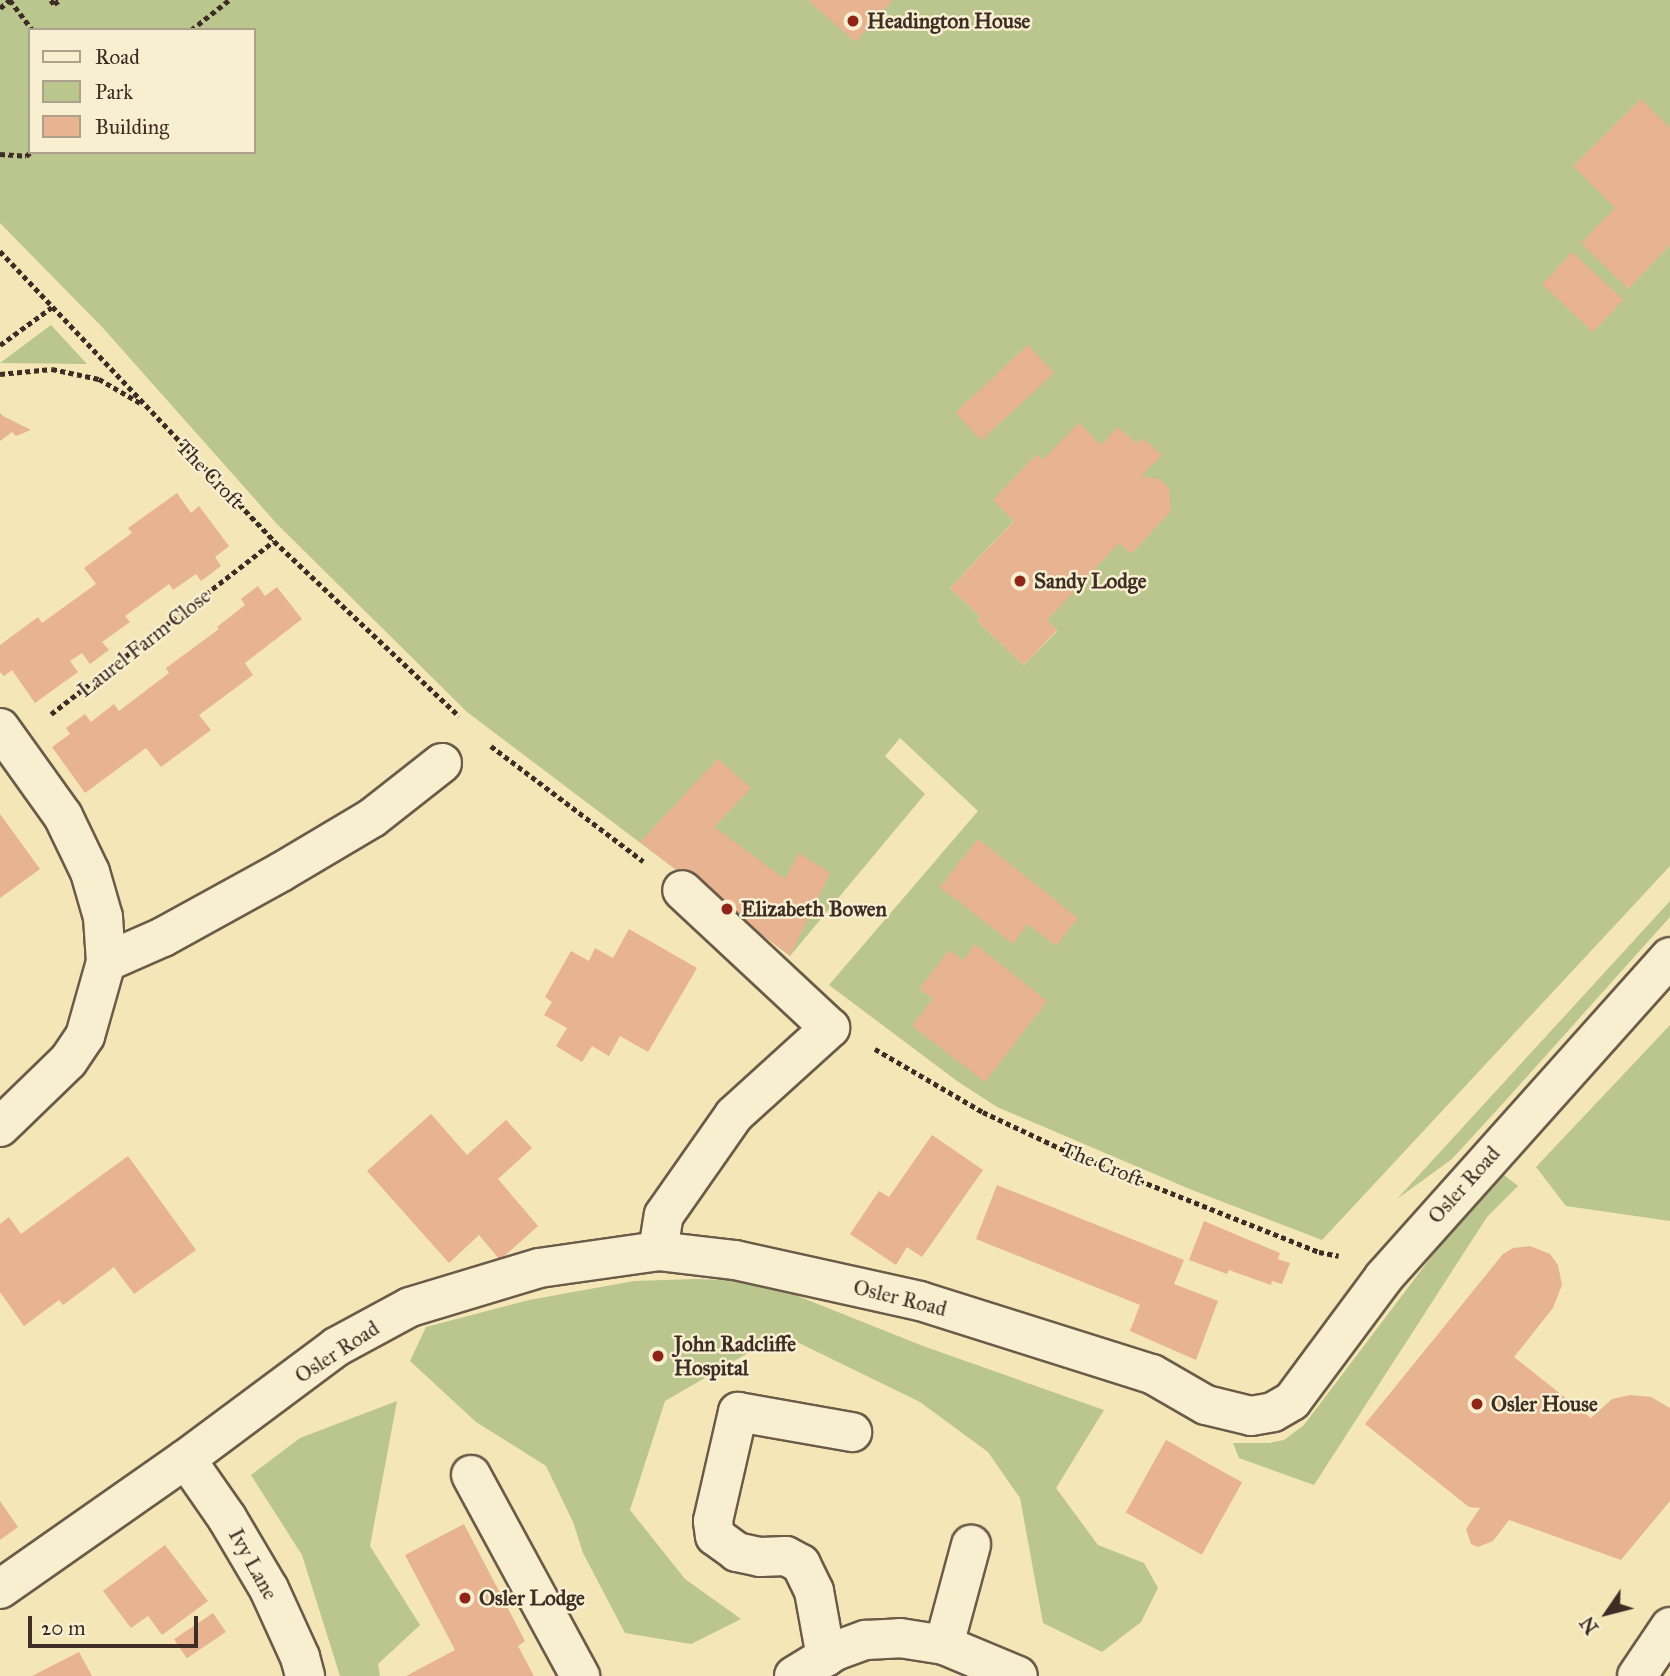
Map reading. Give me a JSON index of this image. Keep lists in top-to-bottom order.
{
  "streets": {
    "street": ["Osler Road", "Ivy Lane"],
    "path": ["The Croft", "Laurel Farm Close"]
  },
  "crossings": [
    ["The Croft", "Laurel Farm Close"],
    ["The Croft", "Osler Road"],
    ["Osler Road", "Ivy Lane"]
  ],
  "places": [
    "Headington House",
    "Sandy Lodge",
    "Elizabeth Bowen",
    "John Radcliffe Hospital",
    "Osler House",
    "Osler Lodge"
  ],
  "legend": ["Road", "Park", "Building"],
  "scale_bar": "20 m",
  "north": "bottom left"
}
